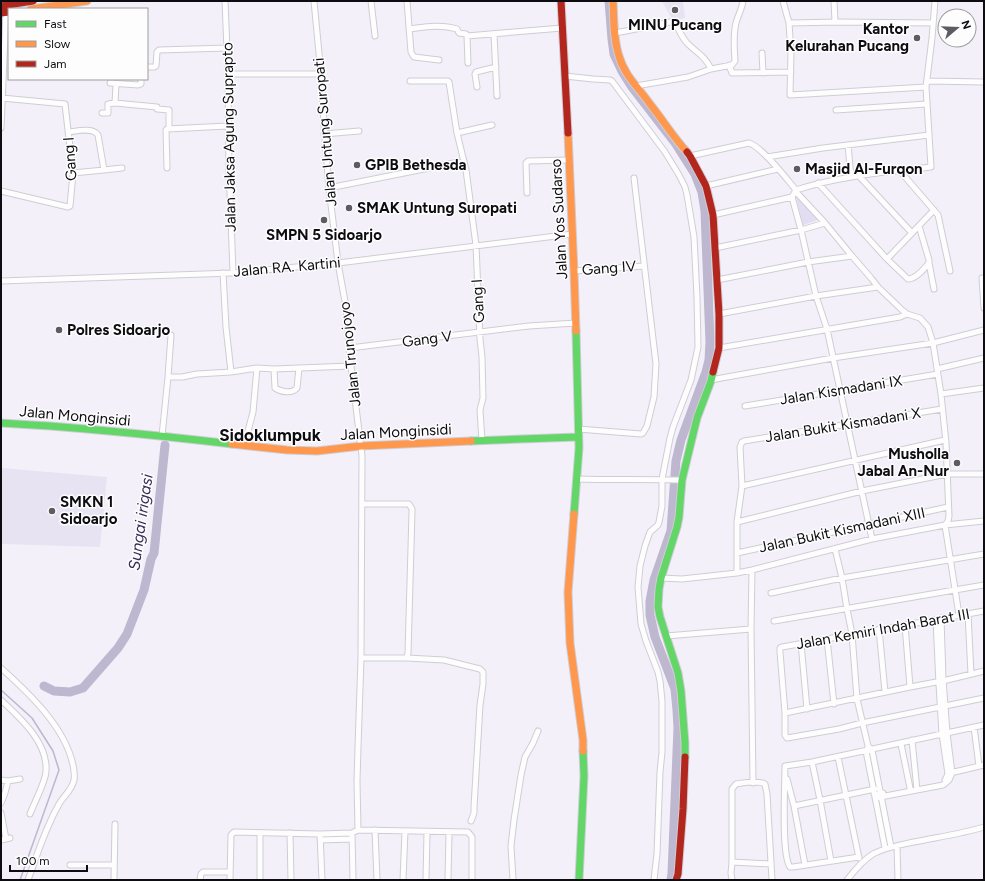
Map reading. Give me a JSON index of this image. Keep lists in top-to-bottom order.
{
  "streets": {
    "main road": ["Jalan Yos Sudarso", "Jalan Monginsidi"],
    "street": [
      "Jalan Untung Suropati",
      "Jalan Jaksa Agung Suprapto",
      "Gang I",
      "Jalan RA. Kartini",
      "Gang IV",
      "Gang V",
      "Jalan Trunojoyo",
      "Jalan Kismadani IX",
      "Jalan Bukit Kismadani X",
      "Jalan Bukit Kismadani XIII",
      "Jalan Kemiri Indah Barat III"
    ]
  },
  "crossings": [
    ["Jalan Untung Suropati", "Jalan RA. Kartini"],
    ["Jalan Untung Suropati", "Jalan Trunojoyo"],
    ["Jalan Jaksa Agung Suprapto", "Jalan RA. Kartini"],
    ["Gang I", "Jalan RA. Kartini"],
    ["Gang I", "Gang V"],
    ["Gang I", "Jalan Monginsidi"],
    ["Jalan Yos Sudarso", "Jalan RA. Kartini"],
    ["Jalan Yos Sudarso", "Gang IV"],
    ["Jalan Yos Sudarso", "Gang V"],
    ["Jalan Yos Sudarso", "Jalan Monginsidi"],
    ["Jalan RA. Kartini", "Jalan Trunojoyo"],
    ["Gang V", "Jalan Trunojoyo"],
    ["Jalan Trunojoyo", "Jalan Monginsidi"]
  ],
  "districts": ["Sidoklumpuk"],
  "water": ["Sungai irigasi"],
  "places": [
    "MINU Pucang",
    "Kantor Kelurahan Pucang",
    "GPIB Bethesda",
    "Masjid Al-Furqon",
    "SMAK Untung Suropati",
    "SMPN 5 Sidoarjo",
    "Polres Sidoarjo",
    "Musholla Jabal An-Nur",
    "SMKN 1 Sidoarjo"
  ],
  "legend": ["Fast", "Slow", "Jam"],
  "scale_bar": "100 m",
  "north": "right"
}
